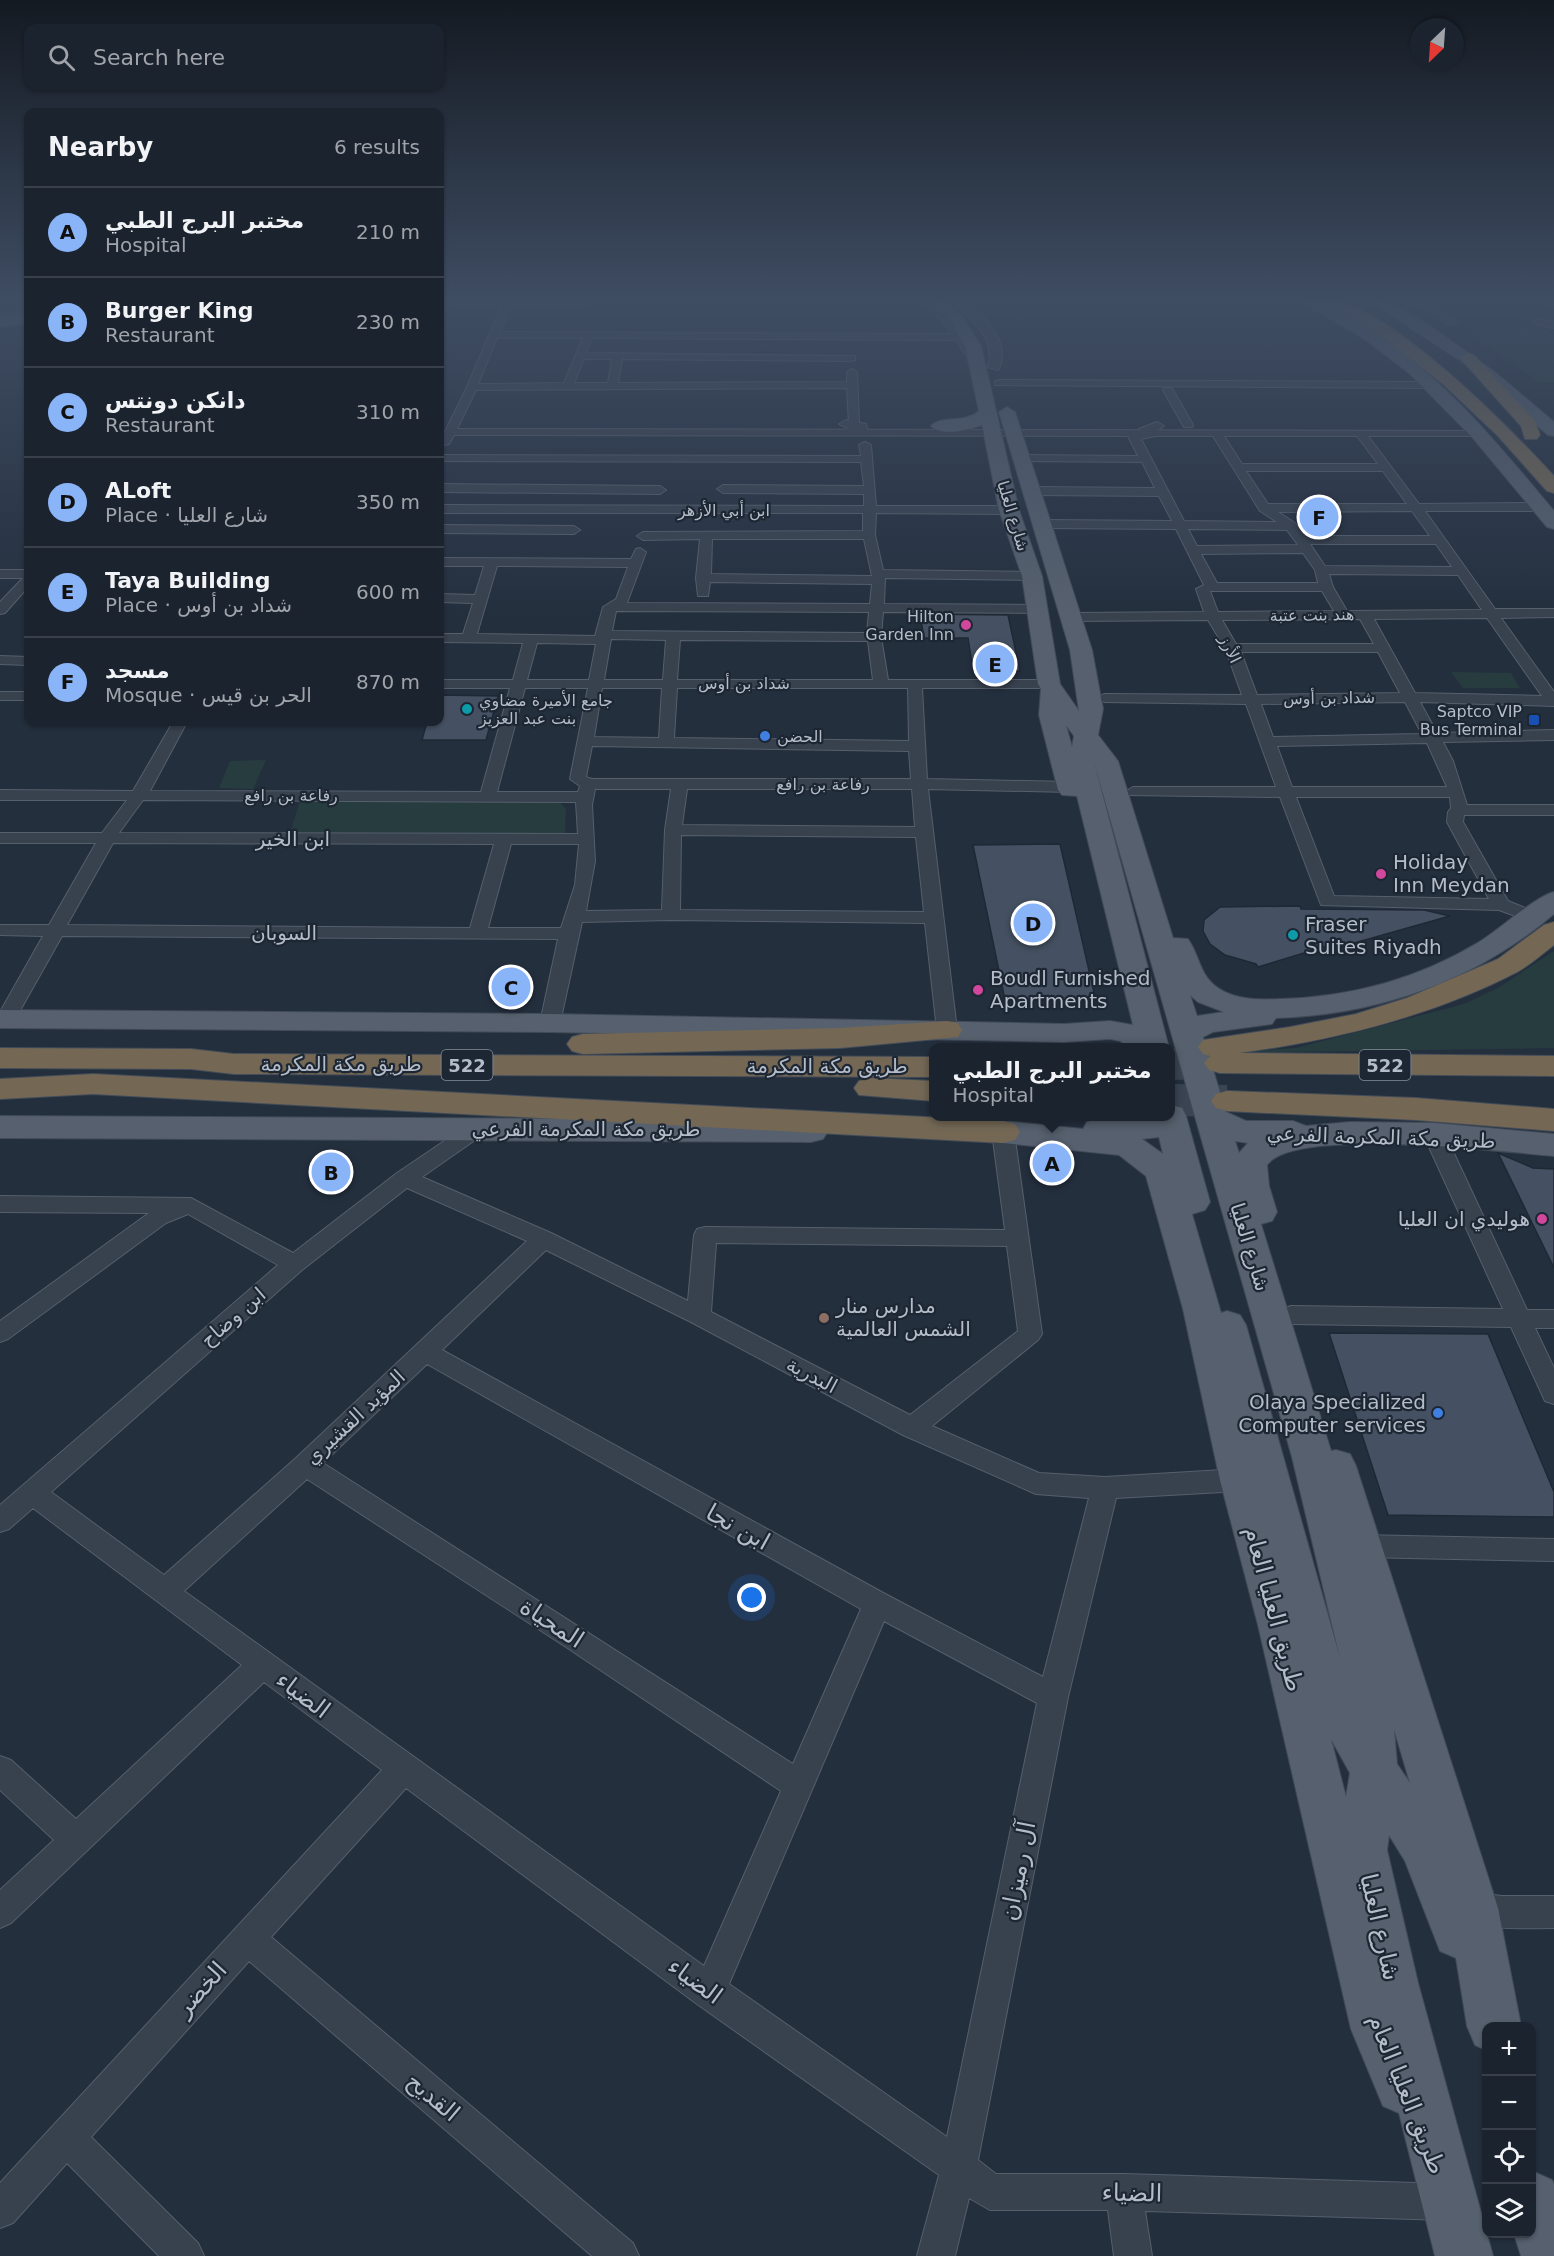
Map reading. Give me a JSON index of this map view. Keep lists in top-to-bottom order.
{
  "streets": {
    "highway": ["طريق مكة المكرمة", "522"],
    "main road": ["شارع العليا", "طريق مكة المكرمة الفرعي", "طريق العليا العام"],
    "street": [
      "ابن أبي الأزهر",
      "هند بنت عتبة",
      "الأرز",
      "شداد بن أوس",
      "رفاعة بن رافع",
      "ابن الخير",
      "السوبان",
      "ابن وضاح",
      "البدرية",
      "المؤيد القشيري",
      "ابن نجا",
      "المحياة",
      "الضياء",
      "آل رميزان",
      "الخضر",
      "القديح"
    ]
  },
  "crossings": [
    ["ابن أبي الأزهر", "شارع العليا"],
    ["شارع العليا", "هند بنت عتبة"],
    ["شارع العليا", "شداد بن أوس"],
    ["شارع العليا", "522"],
    ["شارع العليا", "طريق مكة المكرمة الفرعي"],
    ["شارع العليا", "طريق العليا العام"],
    ["شارع العليا", "الضياء"],
    ["هند بنت عتبة", "الأرز"],
    ["الأرز", "شداد بن أوس"],
    ["522", "طريق مكة المكرمة الفرعي"],
    ["طريق مكة المكرمة الفرعي", "ابن وضاح"],
    ["طريق مكة المكرمة الفرعي", "طريق العليا العام"],
    ["ابن وضاح", "البدرية"],
    ["ابن وضاح", "الضياء"],
    ["البدرية", "المؤيد القشيري"],
    ["البدرية", "طريق العليا العام"],
    ["البدرية", "آل رميزان"],
    ["المؤيد القشيري", "ابن نجا"],
    ["المؤيد القشيري", "المحياة"],
    ["المؤيد القشيري", "الضياء"],
    ["ابن نجا", "آل رميزان"],
    ["طريق العليا العام", "الضياء"],
    ["الضياء", "آل رميزان"],
    ["الضياء", "الخضر"],
    ["الخضر", "القديح"]
  ],
  "places": {
    "other": [
      "Hilton Garden Inn",
      "جامع الأميرة مضاوي بنت عبد العزيز",
      "الحضن",
      "Holiday Inn Meydan",
      "Fraser Suites Riyadh",
      "Boudl Furnished Apartments",
      "هوليدي ان العليا",
      "مدارس منار الشمس العالمية",
      "Olaya Specialized Computer services"
    ],
    "transit": ["Saptco VIP Bus Terminal"]
  },
  "north": "bottom left",
  "page": {
    "search": "Search here",
    "heading": ["Nearby", "6 results"],
    "list": [
      {
        "mark": "A",
        "name": "مختبر البرج الطبي",
        "note": "Hospital",
        "value": "210 m"
      },
      {
        "mark": "B",
        "name": "Burger King",
        "note": "Restaurant",
        "value": "230 m"
      },
      {
        "mark": "C",
        "name": "دانكن دونتس",
        "note": "Restaurant",
        "value": "310 m"
      },
      {
        "mark": "D",
        "name": "ALoft",
        "note": "Place · شارع العليا",
        "value": "350 m"
      },
      {
        "mark": "E",
        "name": "Taya Building",
        "note": "Place · شداد بن أوس",
        "value": "600 m"
      },
      {
        "mark": "F",
        "name": "مسجد",
        "note": "Mosque · الحر بن قيس",
        "value": "870 m"
      }
    ],
    "pins": [
      "F",
      "E",
      "D",
      "C",
      "A",
      "B"
    ],
    "popup": ["مختبر البرج الطبي", "Hospital"],
    "map_buttons": ["+", "−"]
  }
}
